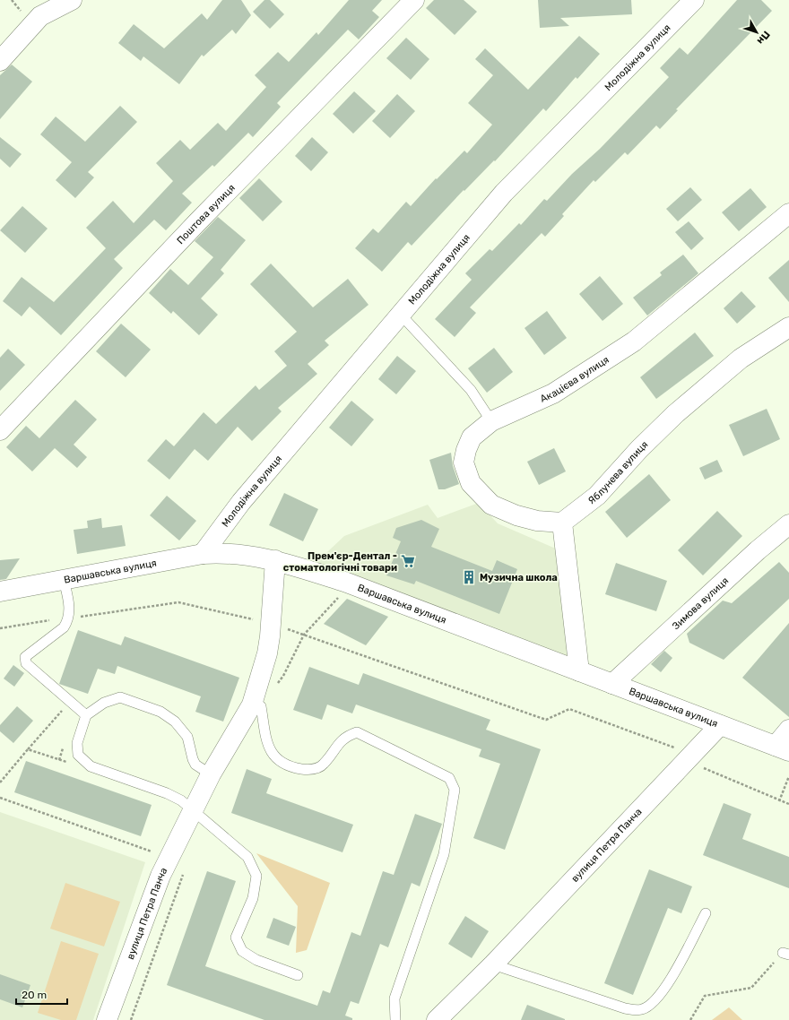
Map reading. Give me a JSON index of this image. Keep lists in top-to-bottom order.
{
  "streets": {
    "street": [
      "Молодіжна вулиця",
      "Поштова вулиця",
      "Акацієва вулиця",
      "Яблунева вулиця",
      "Варшавська вулиця",
      "Зимова вулиця",
      "вулиця Петра Панча"
    ]
  },
  "crossings": [
    ["Молодіжна вулиця", "Варшавська вулиця"],
    ["Акацієва вулиця", "Яблунева вулиця"],
    ["Варшавська вулиця", "Зимова вулиця"],
    ["Варшавська вулиця", "вулиця Петра Панча"]
  ],
  "places": {
    "supermarket": ["Прем'єр-Дентал - стоматологічні товари"],
    "building": ["Музична школа"]
  },
  "scale_bar": "20 m",
  "north": "bottom right"
}
